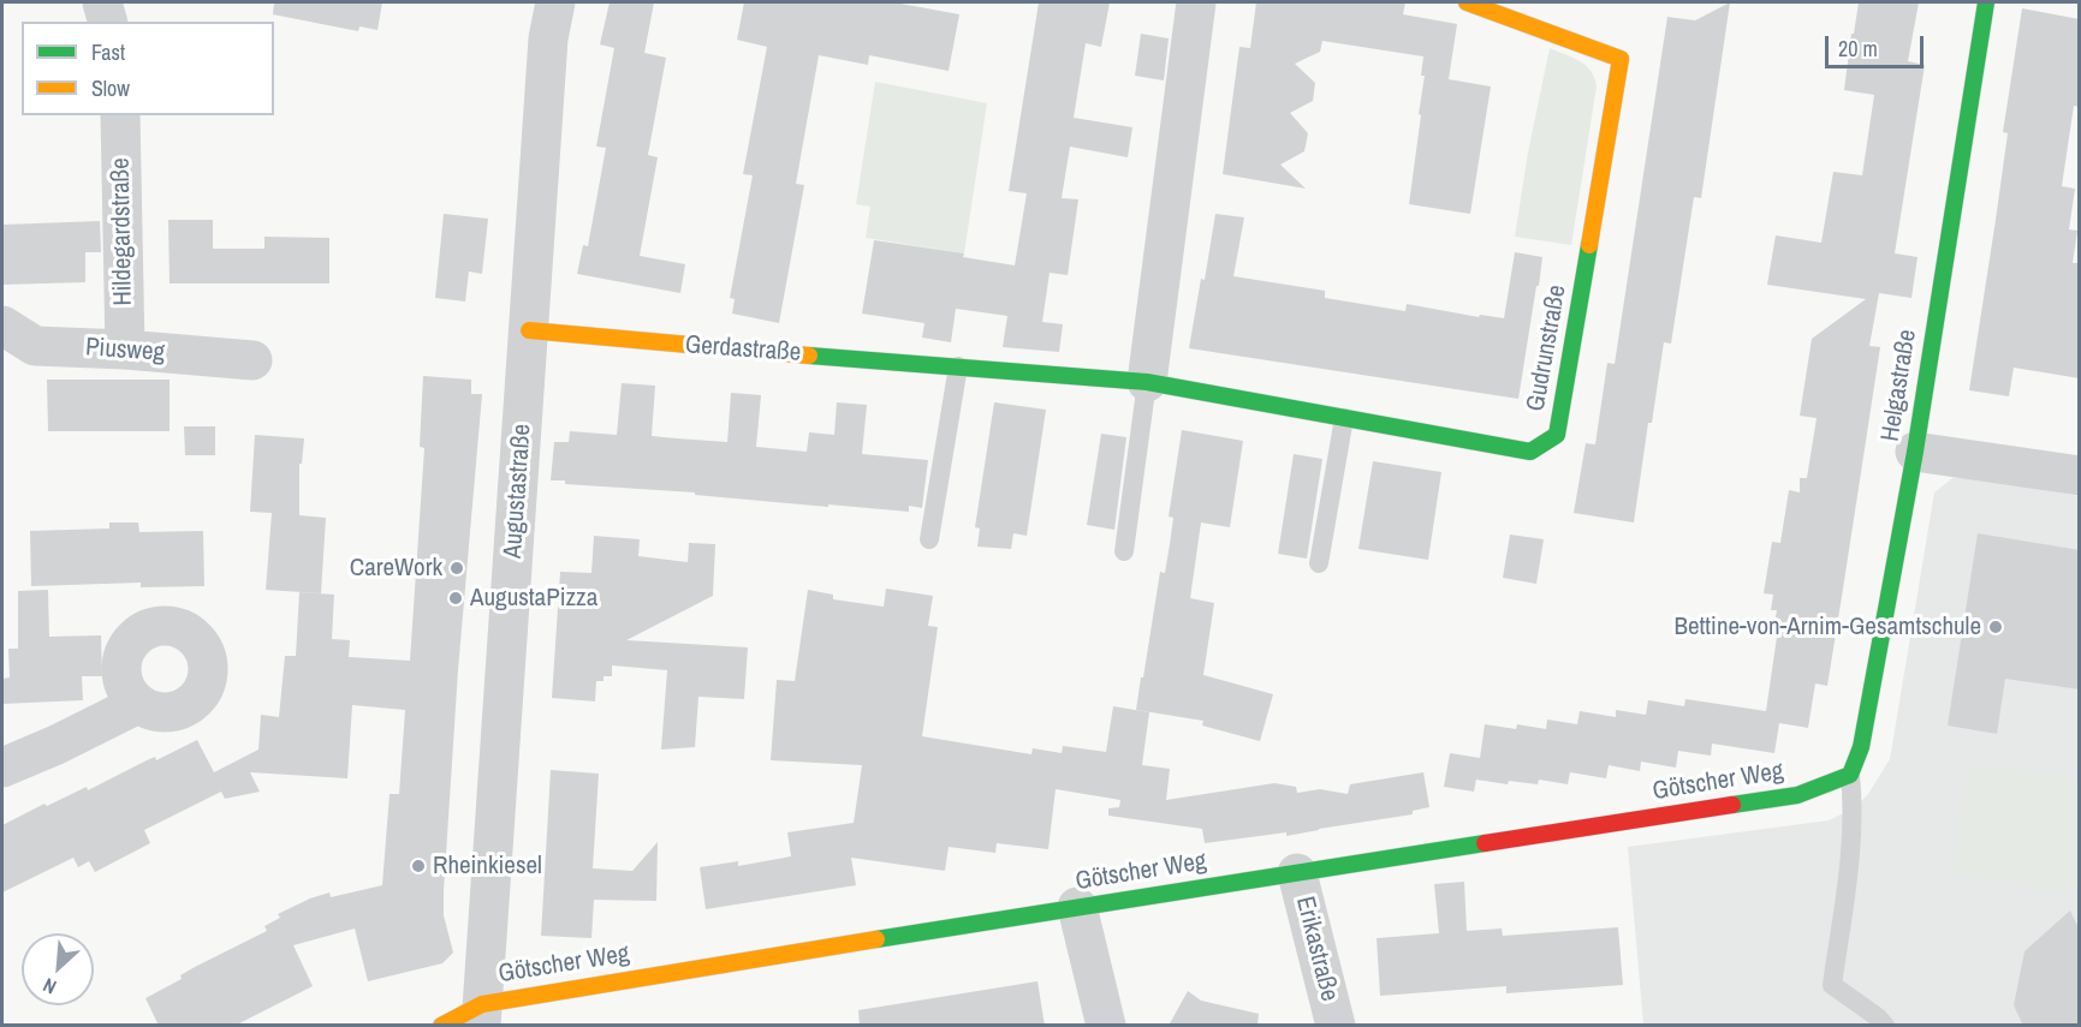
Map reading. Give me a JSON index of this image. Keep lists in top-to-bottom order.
{
  "streets": {
    "street": [
      "Hildegardstraße",
      "Gudrunstraße",
      "Gerdastraße",
      "Piusweg",
      "Helgastraße",
      "Augustastraße",
      "Götscher Weg",
      "Erikastraße"
    ]
  },
  "crossings": [
    ["Hildegardstraße", "Piusweg"],
    ["Gudrunstraße", "Gerdastraße"],
    ["Gerdastraße", "Augustastraße"],
    ["Helgastraße", "Götscher Weg"],
    ["Augustastraße", "Götscher Weg"],
    ["Götscher Weg", "Erikastraße"]
  ],
  "places": [
    "CareWork",
    "AugustaPizza",
    "Bettine-von-Arnim-Gesamtschule",
    "Rheinkiesel"
  ],
  "legend": ["Fast", "Slow"],
  "scale_bar": "20 m",
  "north": "bottom left"
}
